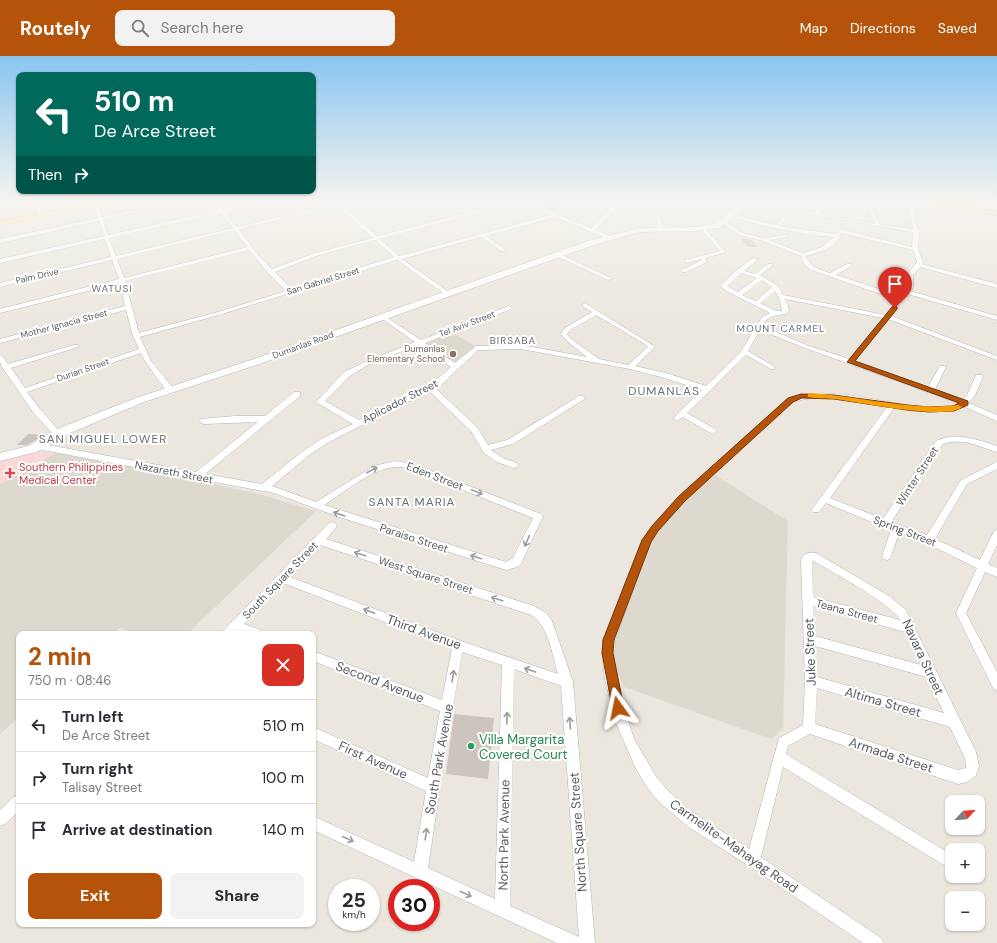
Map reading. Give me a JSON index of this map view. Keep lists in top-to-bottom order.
{
  "streets": {
    "main road": ["Dumanlas Road"],
    "street": [
      "Palm Drive",
      "San Gabriel Street",
      "Mother Ignacia Street",
      "Tel Aviv Street",
      "Durian Street",
      "Aplicador Street",
      "Nazareth Street",
      "Eden Street",
      "Winter Street",
      "Spring Street",
      "Paraiso Street",
      "West Square Street",
      "South Square Street",
      "Teana Street",
      "Third Avenue",
      "Juke Street",
      "Navara Street",
      "Second Avenue",
      "Altima Street",
      "Armada Street",
      "South Park Avenue",
      "First Avenue",
      "North Square Street",
      "North Park Avenue",
      "Carmelite-Mahayag Road"
    ]
  },
  "crossings": [
    ["Tel Aviv Street", "Aplicador Street"],
    ["Dumanlas Road", "Nazareth Street"],
    ["Aplicador Street", "Nazareth Street"],
    ["Aplicador Street", "Paraiso Street"],
    ["Nazareth Street", "Paraiso Street"],
    ["Eden Street", "Paraiso Street"],
    ["Winter Street", "Spring Street"],
    ["West Square Street", "South Square Street"],
    ["West Square Street", "North Square Street"],
    ["South Square Street", "Third Avenue"],
    ["Teana Street", "Juke Street"],
    ["Teana Street", "Navara Street"],
    ["Third Avenue", "South Park Avenue"],
    ["Third Avenue", "North Square Street"],
    ["Third Avenue", "North Park Avenue"],
    ["Juke Street", "Navara Street"],
    ["Juke Street", "Altima Street"],
    ["Juke Street", "Armada Street"],
    ["Navara Street", "Altima Street"],
    ["Navara Street", "Armada Street"],
    ["Second Avenue", "South Park Avenue"],
    ["South Park Avenue", "First Avenue"]
  ],
  "one_way": [
    "Eden Street",
    "Paraiso Street",
    "West Square Street",
    "Third Avenue",
    "South Park Avenue",
    "North Square Street",
    "North Park Avenue"
  ],
  "districts": [
    "WATUSI",
    "MOUNT CARMEL",
    "BIRSABA",
    "DUMANLAS",
    "SAN MIGUEL LOWER",
    "SANTA MARIA"
  ],
  "places": {
    "other": ["Dumanlas Elementary School", "Villa Margarita Covered Court"],
    "health": ["Southern Philippines Medical Center"]
  },
  "north": "top right",
  "page": {
    "header": "Routely",
    "search": "Search here",
    "nav": ["Map", "Directions", "Saved"],
    "turn": ["510 m", "De Arce Street"],
    "then": "Then",
    "heading": ["2 min", "750 m · 08:46"],
    "list": [
      {
        "name": "Turn left",
        "note": "De Arce Street",
        "value": "510 m"
      },
      {
        "name": "Turn right",
        "note": "Talisay Street",
        "value": "100 m"
      },
      {
        "name": "Arrive at destination",
        "value": "140 m"
      }
    ],
    "map_buttons": ["+", "−"],
    "buttons": ["Exit", "Share"],
    "speed": "25 km/h",
    "limit": "30"
  }
}
